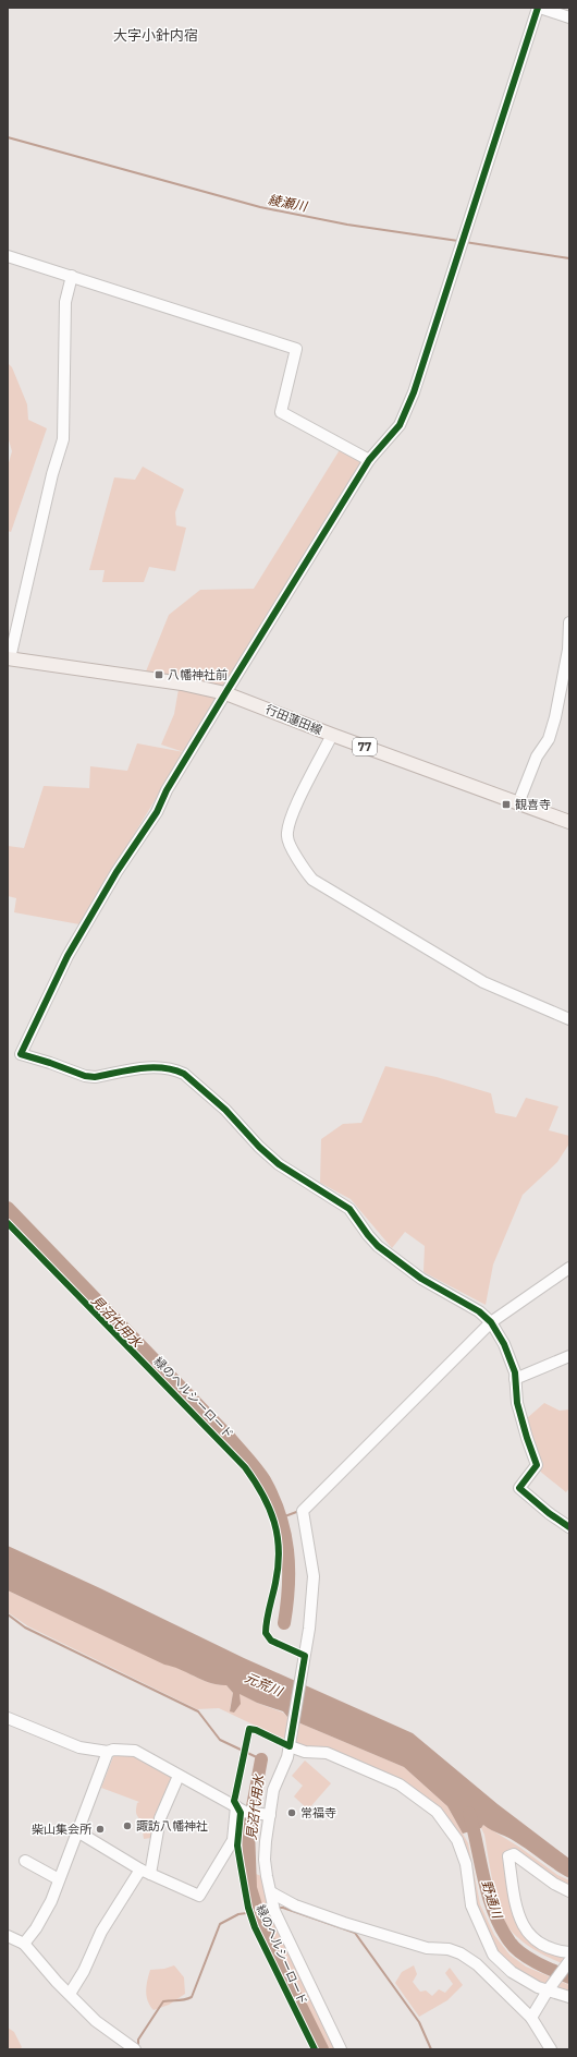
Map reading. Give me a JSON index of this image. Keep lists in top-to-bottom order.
{
  "streets": {
    "main road": ["行田蓮田線", "77"],
    "cycle path": ["緑のヘルシーロード"]
  },
  "districts": ["大字小針内宿"],
  "water": [
    "綾瀬川",
    "見沼代用水",
    "元荒川",
    "野通川"
  ],
  "places": {
    "transit": ["八幡神社前", "観喜寺"],
    "other": ["常福寺", "諏訪八幡神社", "柴山集会所"]
  }
}
